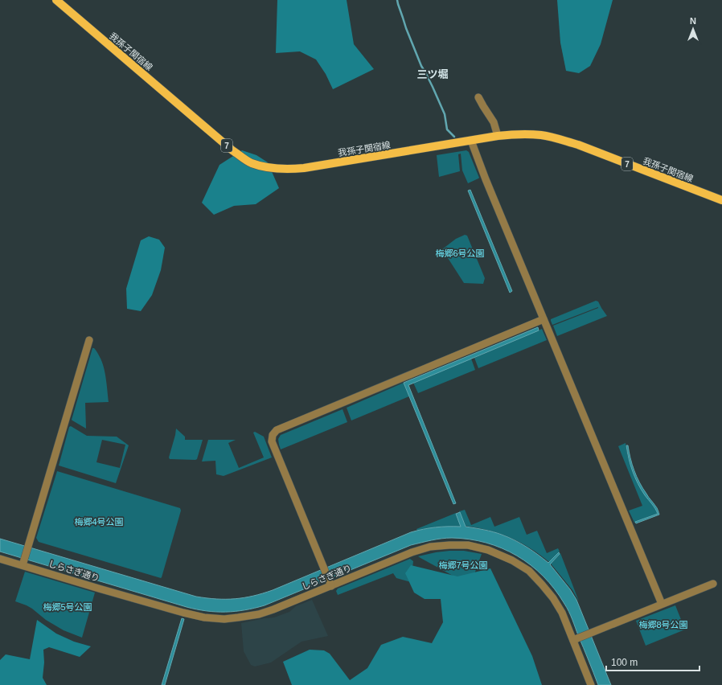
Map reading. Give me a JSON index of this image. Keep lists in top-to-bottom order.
{
  "streets": {
    "main road": ["我孫子関宿線", "7"],
    "street": ["しらさぎ通り"]
  },
  "districts": ["三ツ堀"],
  "parks": [
    "梅郷6号公園",
    "梅郷4号公園",
    "梅郷7号公園",
    "梅郷5号公園",
    "梅郷8号公園"
  ],
  "scale_bar": "100 m",
  "north": "top"
}
